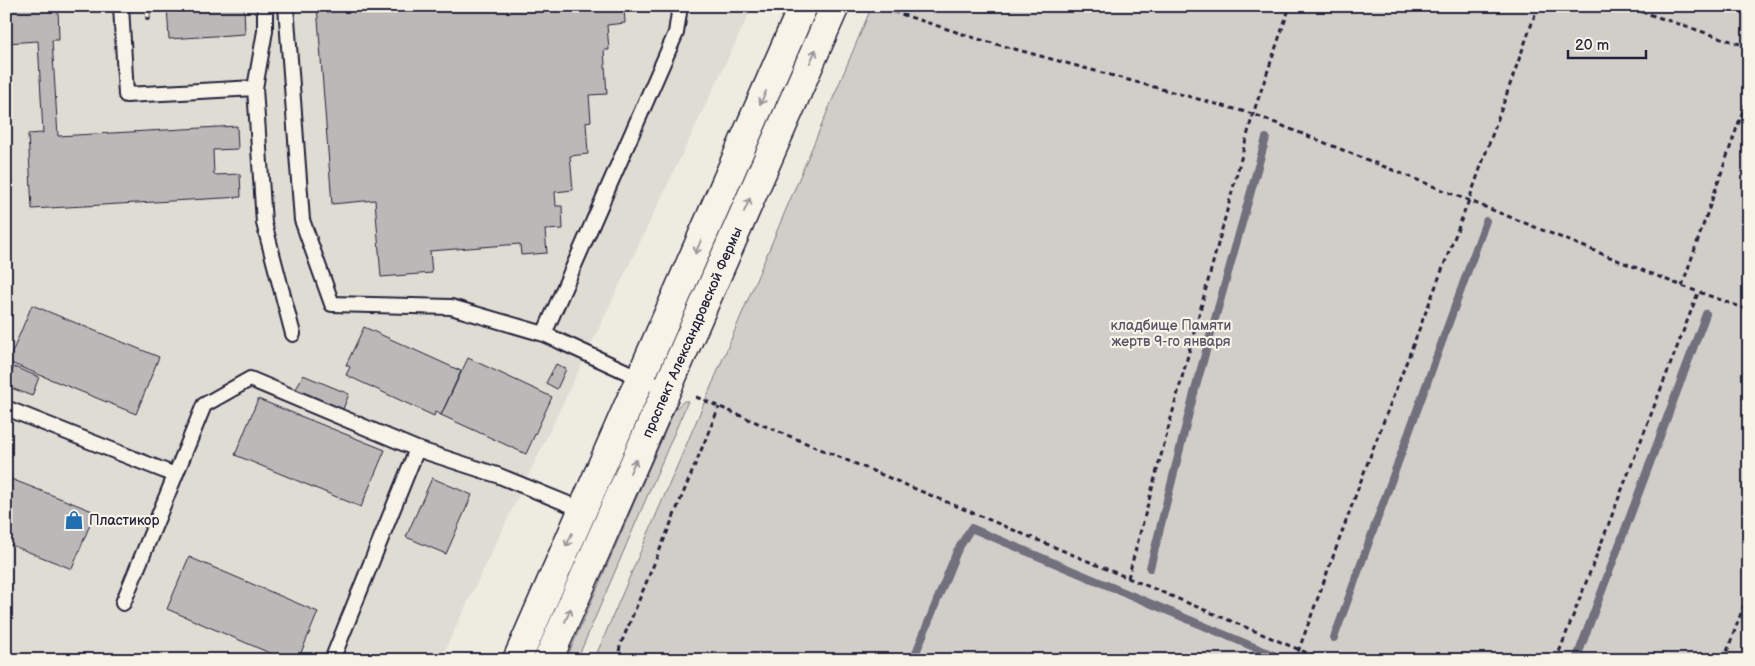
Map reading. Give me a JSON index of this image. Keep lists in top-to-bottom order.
{
  "streets": {
    "main road": ["проспект Александровской Фермы"]
  },
  "parks": ["кладбище Памяти жертв 9-го января"],
  "places": {
    "shop": ["Пластикор"]
  },
  "scale_bar": "20 m"
}
